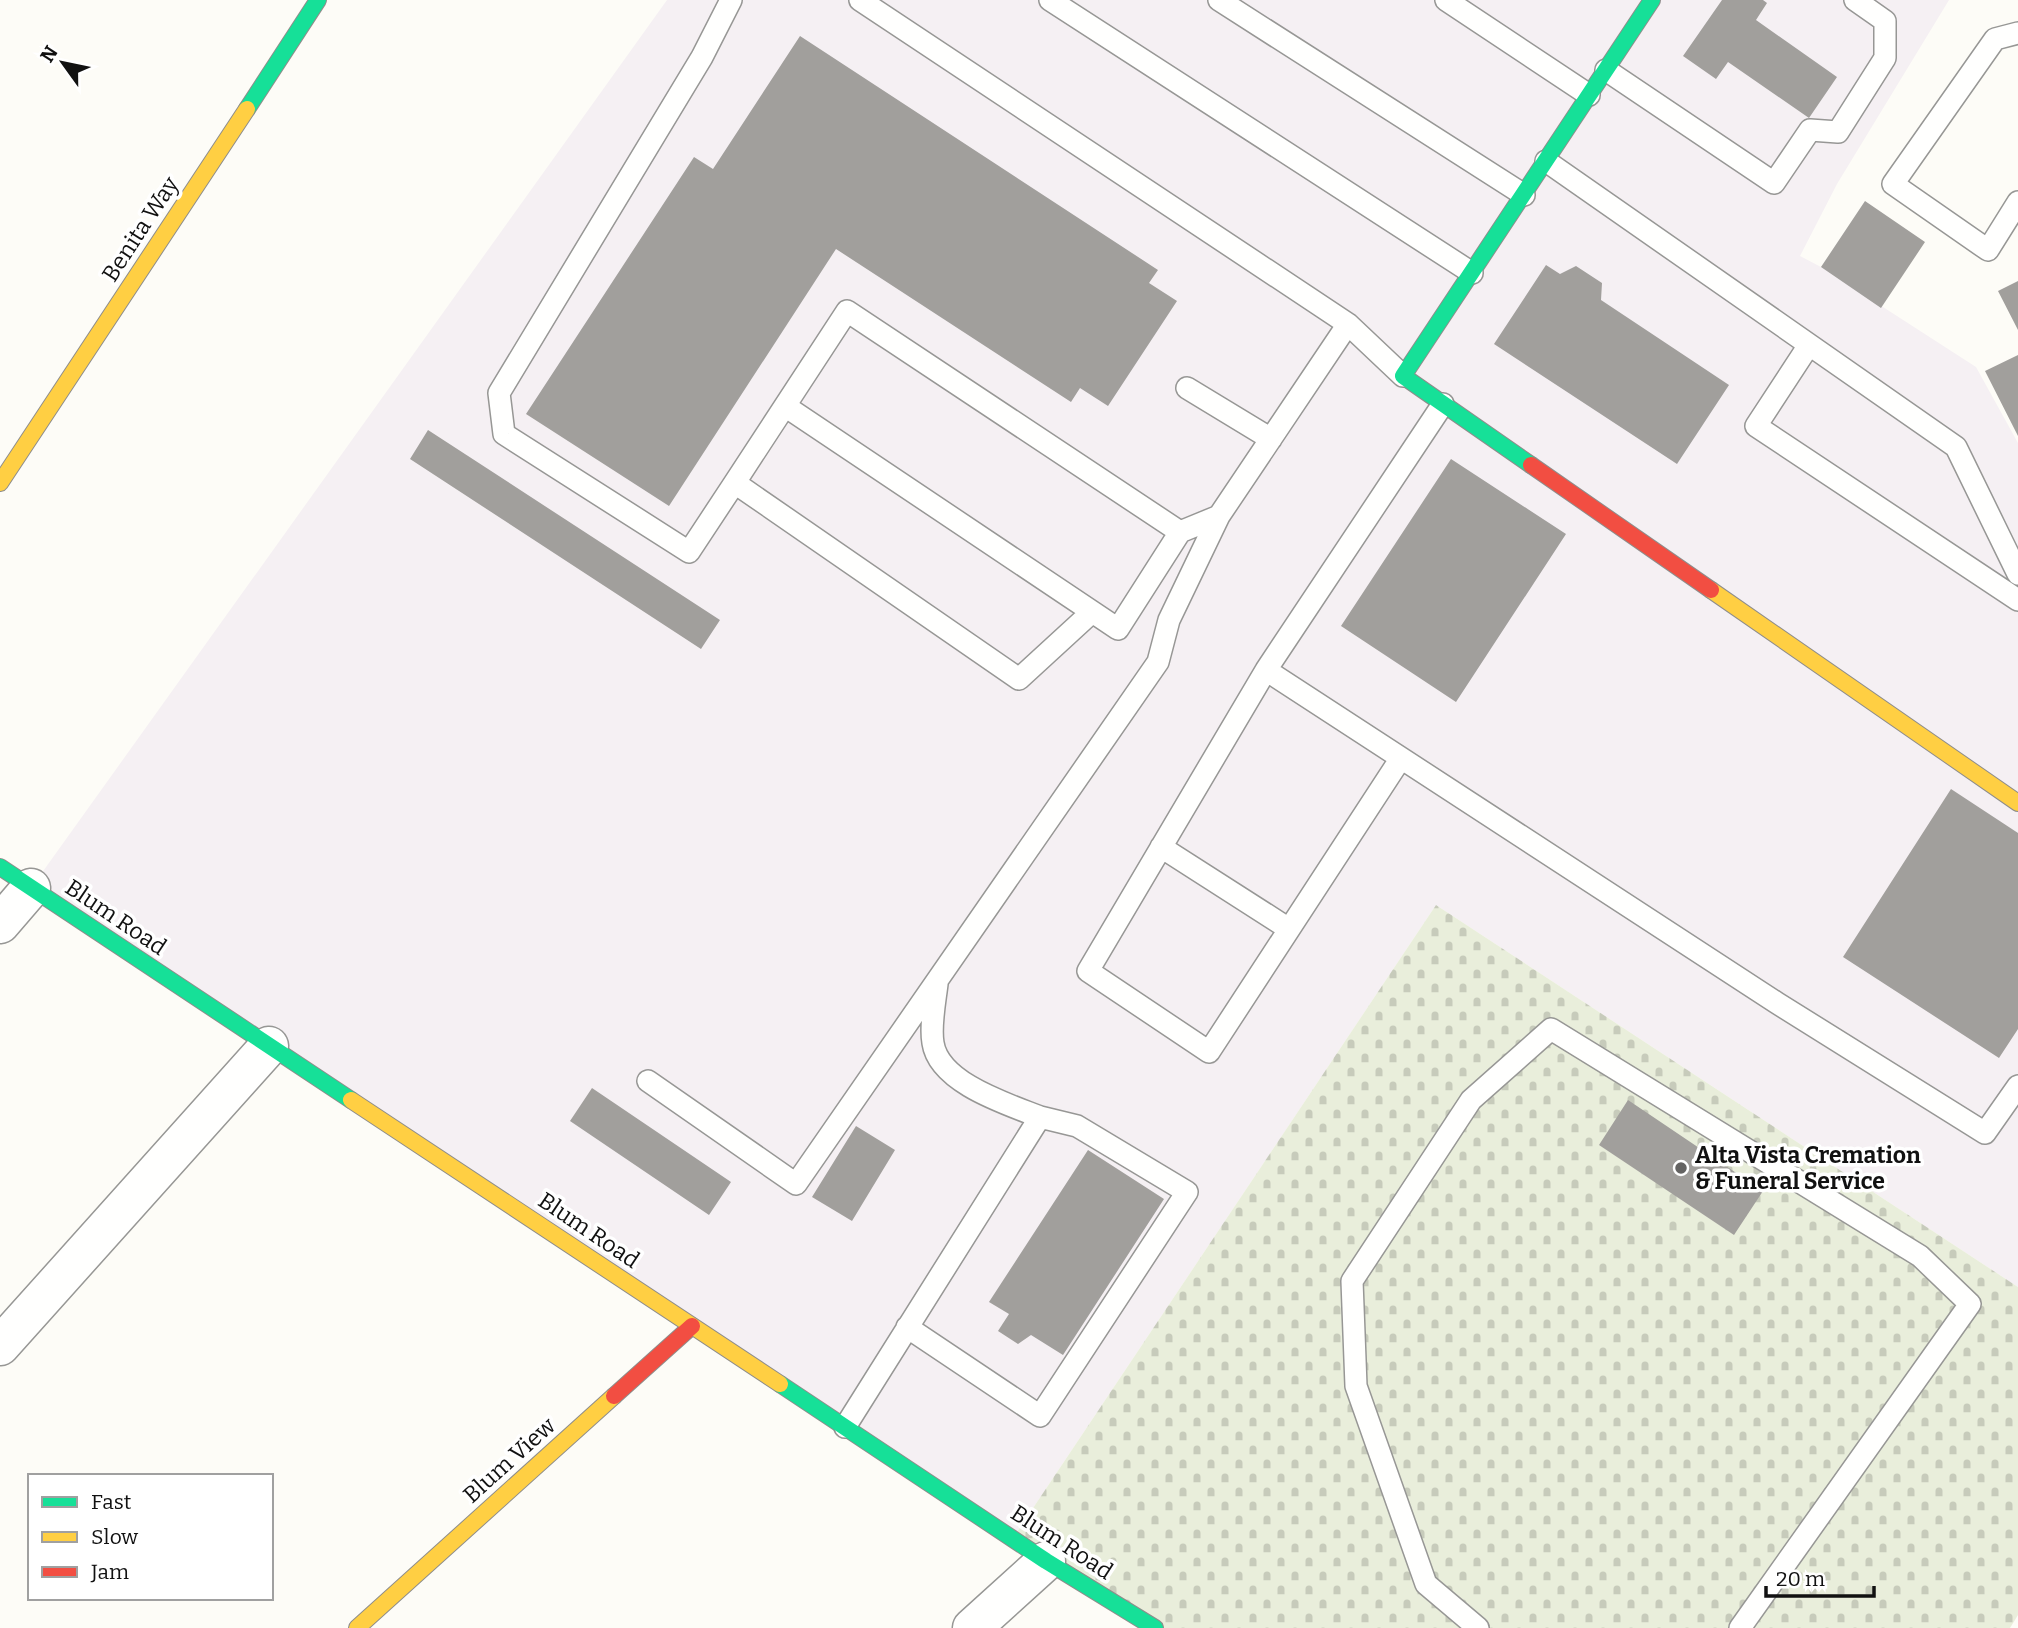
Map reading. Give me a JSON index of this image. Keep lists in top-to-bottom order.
{
  "streets": {
    "street": ["Benita Way", "Blum Road", "Blum View"]
  },
  "crossings": [
    ["Blum Road", "Blum View"]
  ],
  "places": ["Alta Vista Cremation & Funeral Service"],
  "legend": ["Fast", "Slow", "Jam"],
  "scale_bar": "20 m",
  "north": "top left"
}
